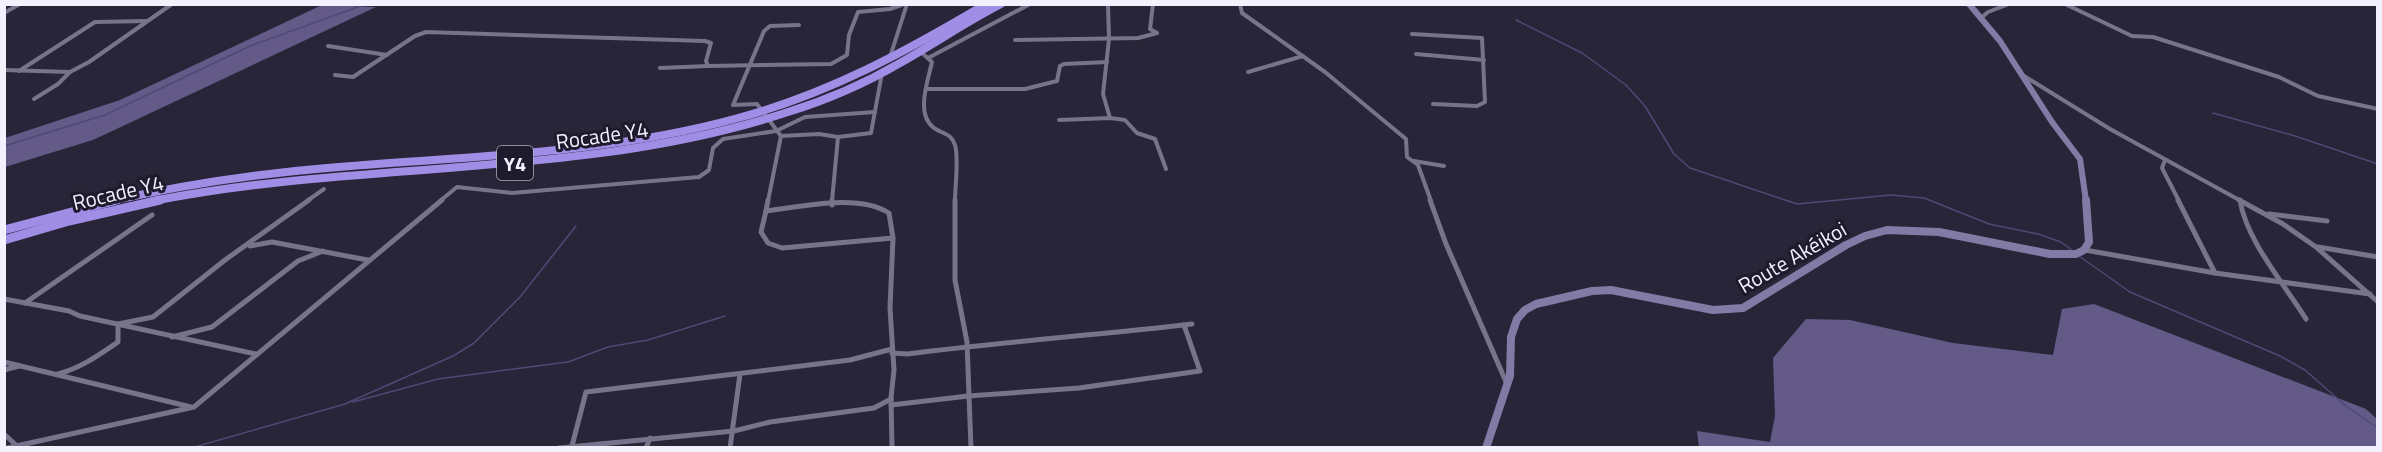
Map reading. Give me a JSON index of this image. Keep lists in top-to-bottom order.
{
  "streets": {
    "highway": ["Rocade Y4", "Y4"],
    "street": ["Route Akéikoi"]
  }
}
